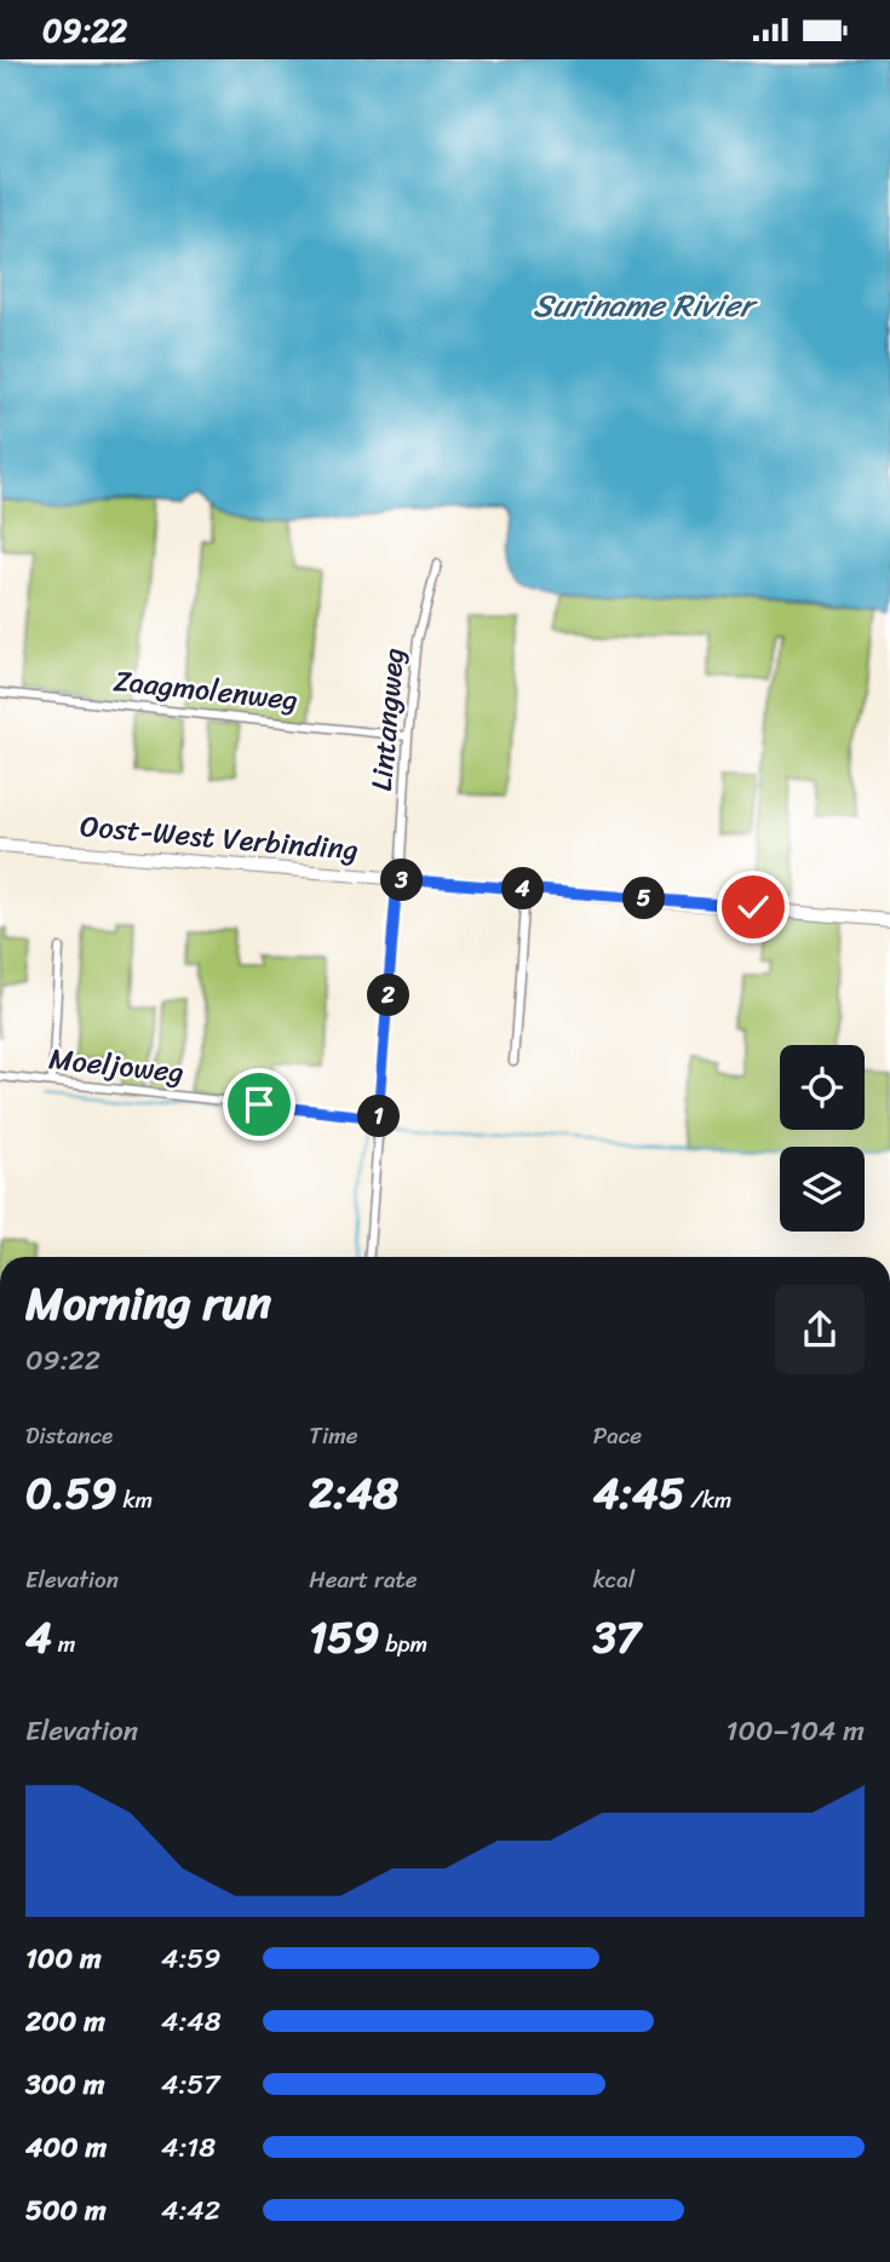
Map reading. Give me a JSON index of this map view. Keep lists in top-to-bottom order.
{
  "streets": {
    "main road": ["Oost-West Verbinding"],
    "street": ["Zaagmolenweg", "Lintangweg", "Moeljoweg"]
  },
  "crossings": [
    ["Zaagmolenweg", "Lintangweg"],
    ["Lintangweg", "Oost-West Verbinding"],
    ["Lintangweg", "Moeljoweg"]
  ],
  "water": ["Suriname Rivier"],
  "page": {
    "status": "09:22",
    "pins": [
      "3",
      "4",
      "5",
      "2",
      "1"
    ],
    "heading": ["Morning run", "09:22"],
    "stats": [
      ["Distance", "0.59 km"],
      ["Time", "2:48"],
      ["Pace", "4:45 /km"],
      ["Elevation", "4 m"],
      ["Heart rate", "159 bpm"],
      ["kcal", "37"]
    ],
    "chart": ["Elevation", "100–104 m"],
    "list": [
      {
        "name": "100 m",
        "note": "4:59"
      },
      {
        "name": "200 m",
        "note": "4:48"
      },
      {
        "name": "300 m",
        "note": "4:57"
      },
      {
        "name": "400 m",
        "note": "4:18"
      },
      {
        "name": "500 m",
        "note": "4:42"
      }
    ]
  }
}
